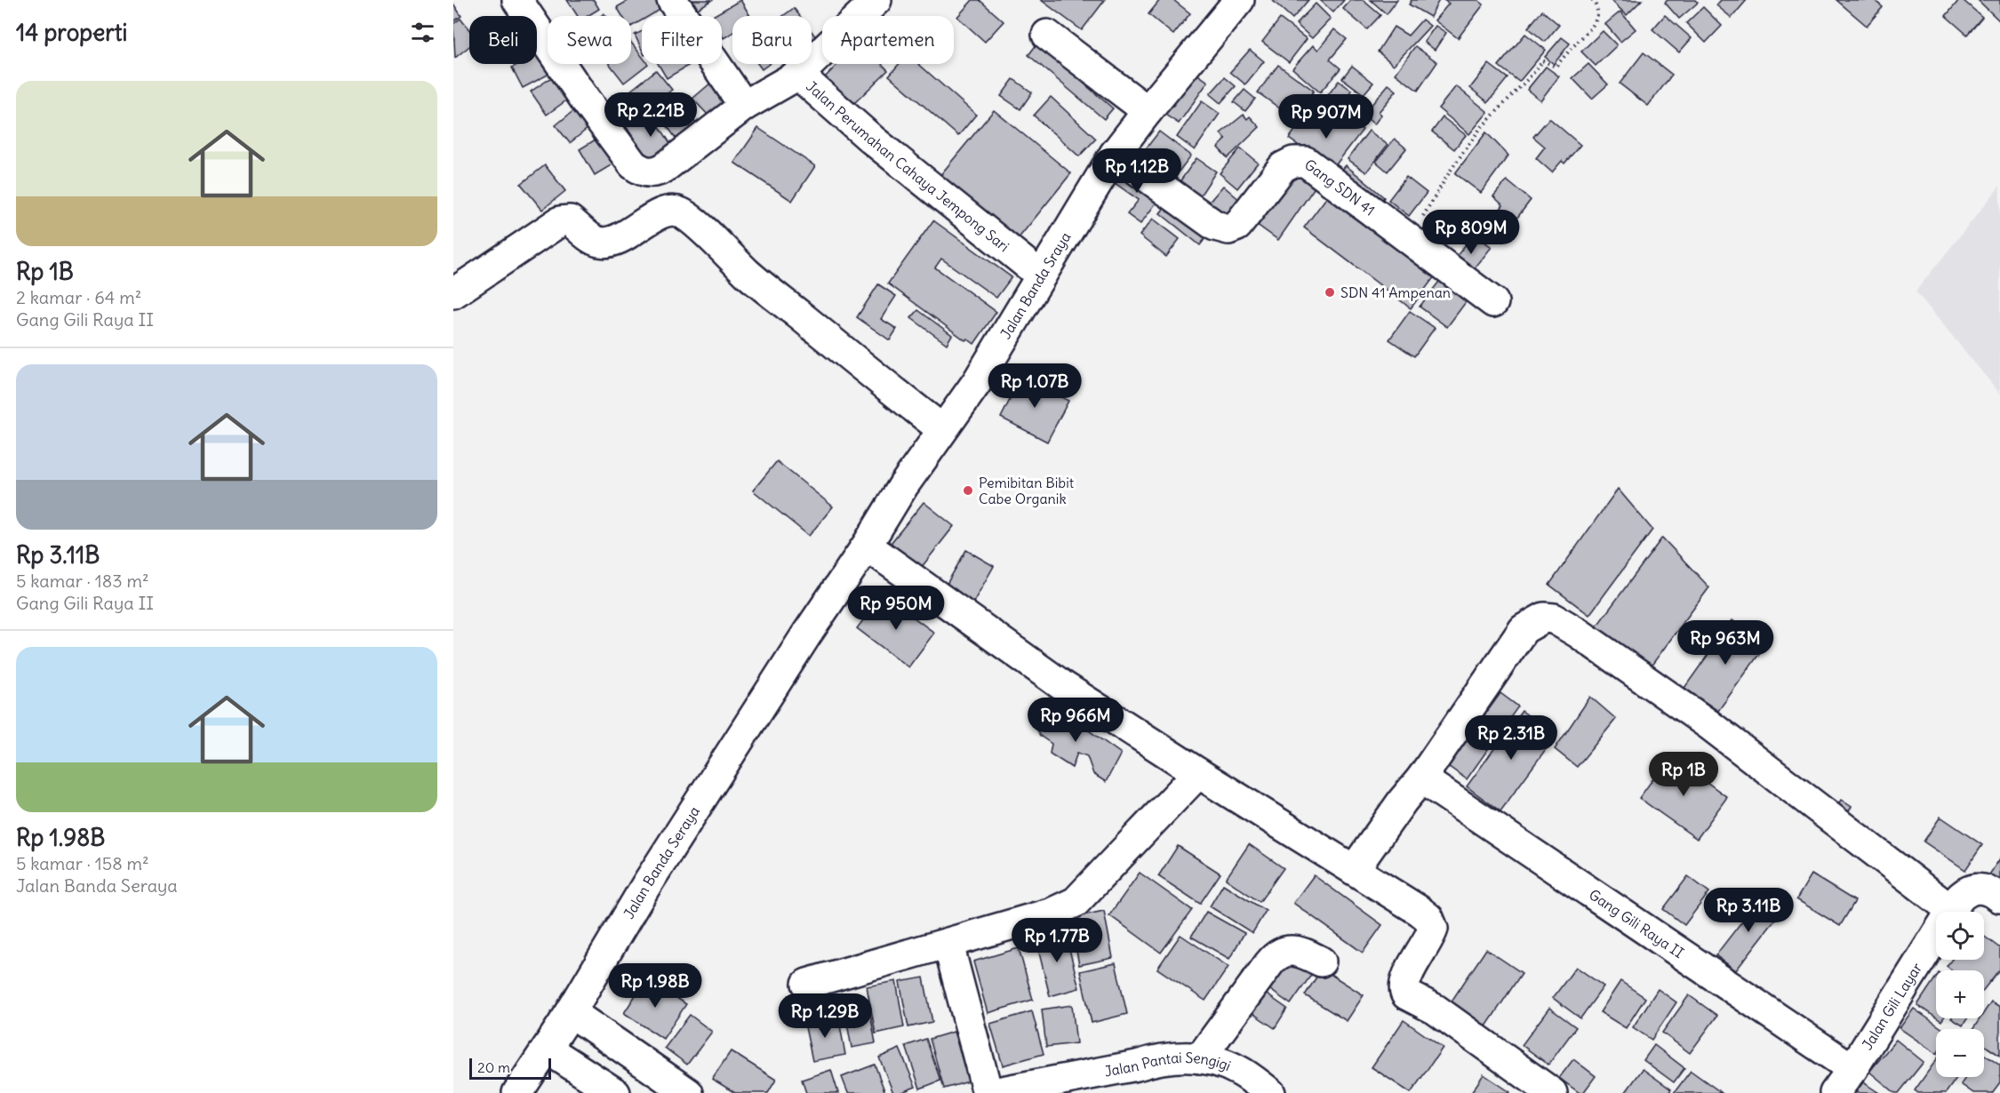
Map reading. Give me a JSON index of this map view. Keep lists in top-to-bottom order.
{
  "streets": {
    "street": [
      "Jalan Perumahan Cahaya Jempong Sari",
      "Gang SDN 41",
      "Jalan Banda Sraya",
      "Jalan Banda Seraya",
      "Gang Gili Raya II",
      "Jalan Gili Layar",
      "Jalan Pantai Sengigi"
    ]
  },
  "crossings": [
    ["Jalan Perumahan Cahaya Jempong Sari", "Jalan Banda Sraya"],
    ["Gang SDN 41", "Jalan Banda Sraya"],
    ["Jalan Banda Sraya", "Jalan Banda Seraya"],
    ["Gang Gili Raya II", "Jalan Gili Layar"]
  ],
  "places": ["SDN 41 Ampenan", "Pemibitan Bibit Cabe Organik"],
  "scale_bar": "20 m",
  "page": {
    "heading": "14 properti",
    "chip": [
      "Beli",
      "Sewa",
      "Filter",
      "Baru",
      "Apartemen"
    ],
    "list": [
      {
        "name": "Rp 1B",
        "note": "2 kamar · 64 m² · Gang Gili Raya II"
      },
      {
        "name": "Rp 3.11B",
        "note": "5 kamar · 183 m² · Gang Gili Raya II"
      },
      {
        "name": "Rp 1.98B",
        "note": "5 kamar · 158 m² · Jalan Banda Seraya"
      }
    ],
    "price": [
      "Rp 2.21B",
      "Rp 907M",
      "Rp 1.12B",
      "Rp 809M",
      "Rp 1.07B",
      "Rp 950M",
      "Rp 963M",
      "Rp 966M",
      "Rp 2.31B",
      "Rp 1B",
      "Rp 3.11B",
      "Rp 1.77B",
      "Rp 1.98B",
      "Rp 1.29B"
    ],
    "map_buttons": ["+", "−"],
    "scale": "20 m"
  }
}
